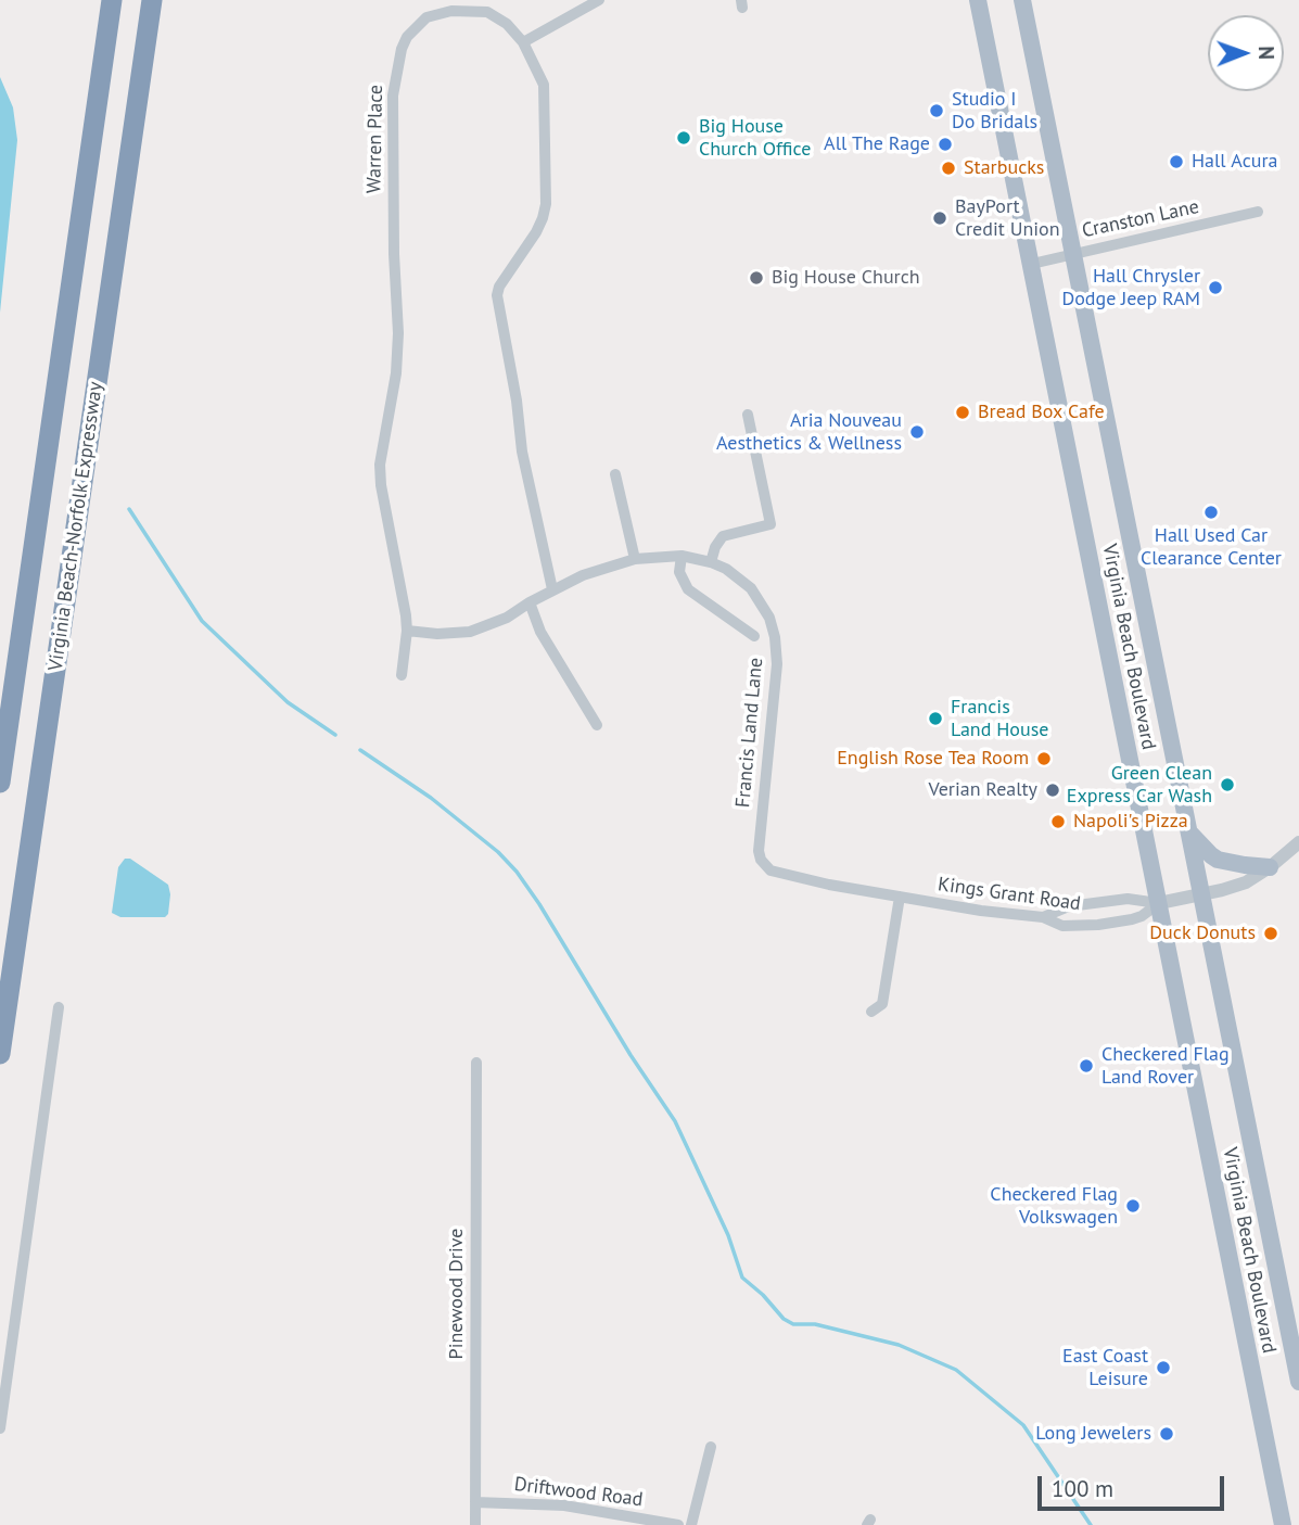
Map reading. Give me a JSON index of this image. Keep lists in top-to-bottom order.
{
  "streets": {
    "highway": ["Virginia Beach-Norfolk Expressway"],
    "main road": ["Virginia Beach Boulevard"],
    "street": [
      "Warren Place",
      "Cranston Lane",
      "Francis Land Lane",
      "Kings Grant Road",
      "Pinewood Drive",
      "Driftwood Road"
    ]
  },
  "crossings": [
    ["Warren Place", "Francis Land Lane"],
    ["Cranston Lane", "Virginia Beach Boulevard"],
    ["Virginia Beach Boulevard", "Kings Grant Road"],
    ["Francis Land Lane", "Kings Grant Road"],
    ["Pinewood Drive", "Driftwood Road"]
  ],
  "places": [
    "Studio I Do Bridals",
    "Big House Church Office",
    "All The Rage",
    "Hall Acura",
    "Starbucks",
    "BayPort Credit Union",
    "Big House Church",
    "Hall Chrysler Dodge Jeep RAM",
    "Bread Box Cafe",
    "Aria Nouveau Aesthetics & Wellness",
    "Hall Used Car Clearance Center",
    "Francis Land House",
    "English Rose Tea Room",
    "Green Clean Express Car Wash",
    "Verian Realty",
    "Napoli's Pizza",
    "Duck Donuts",
    "Checkered Flag Land Rover",
    "Checkered Flag Volkswagen",
    "East Coast Leisure",
    "Long Jewelers"
  ],
  "scale_bar": "100 m",
  "north": "right"
}
